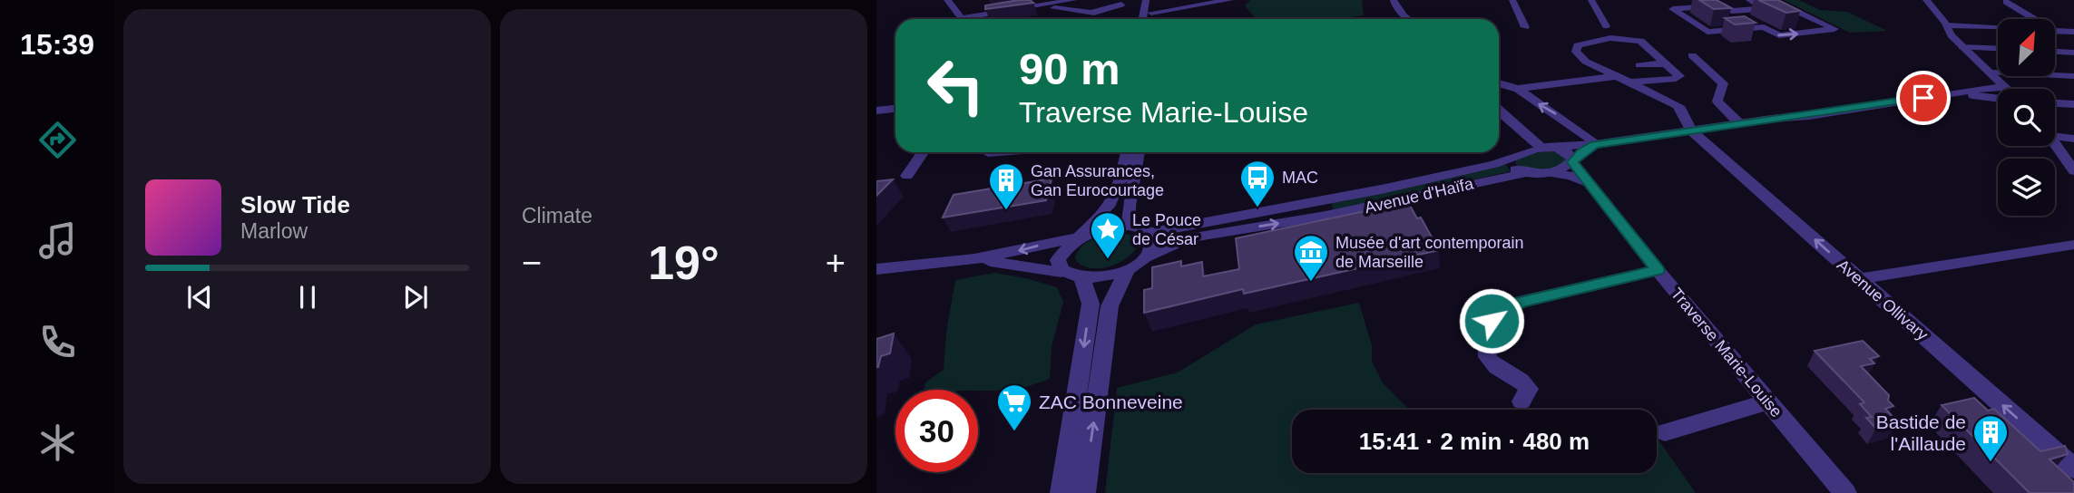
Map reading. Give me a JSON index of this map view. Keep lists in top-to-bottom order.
{
  "streets": {
    "street": ["Avenue d'Haïfa", "Avenue Ollivary", "Traverse Marie-Louise"]
  },
  "one_way": ["Avenue Ollivary"],
  "places": {
    "bus stop": ["MAC"],
    "building": ["Gan Assurances, Gan Eurocourtage", "Bastide de l'Aillaude"],
    "place": ["Le Pouce de César"],
    "museum": ["Musée d'art contemporain de Marseille"],
    "supermarket": ["ZAC Bonneveine"]
  },
  "north": "top right",
  "page": {
    "tabs": "15:39",
    "tile": "Climate",
    "turn": ["90 m", "Traverse Marie-Louise"],
    "song": ["Slow Tide", "Marlow"],
    "heat": ["−", "19°", "+"],
    "limit": "30",
    "trip": "15:41 · 2 min · 480 m"
  }
}
